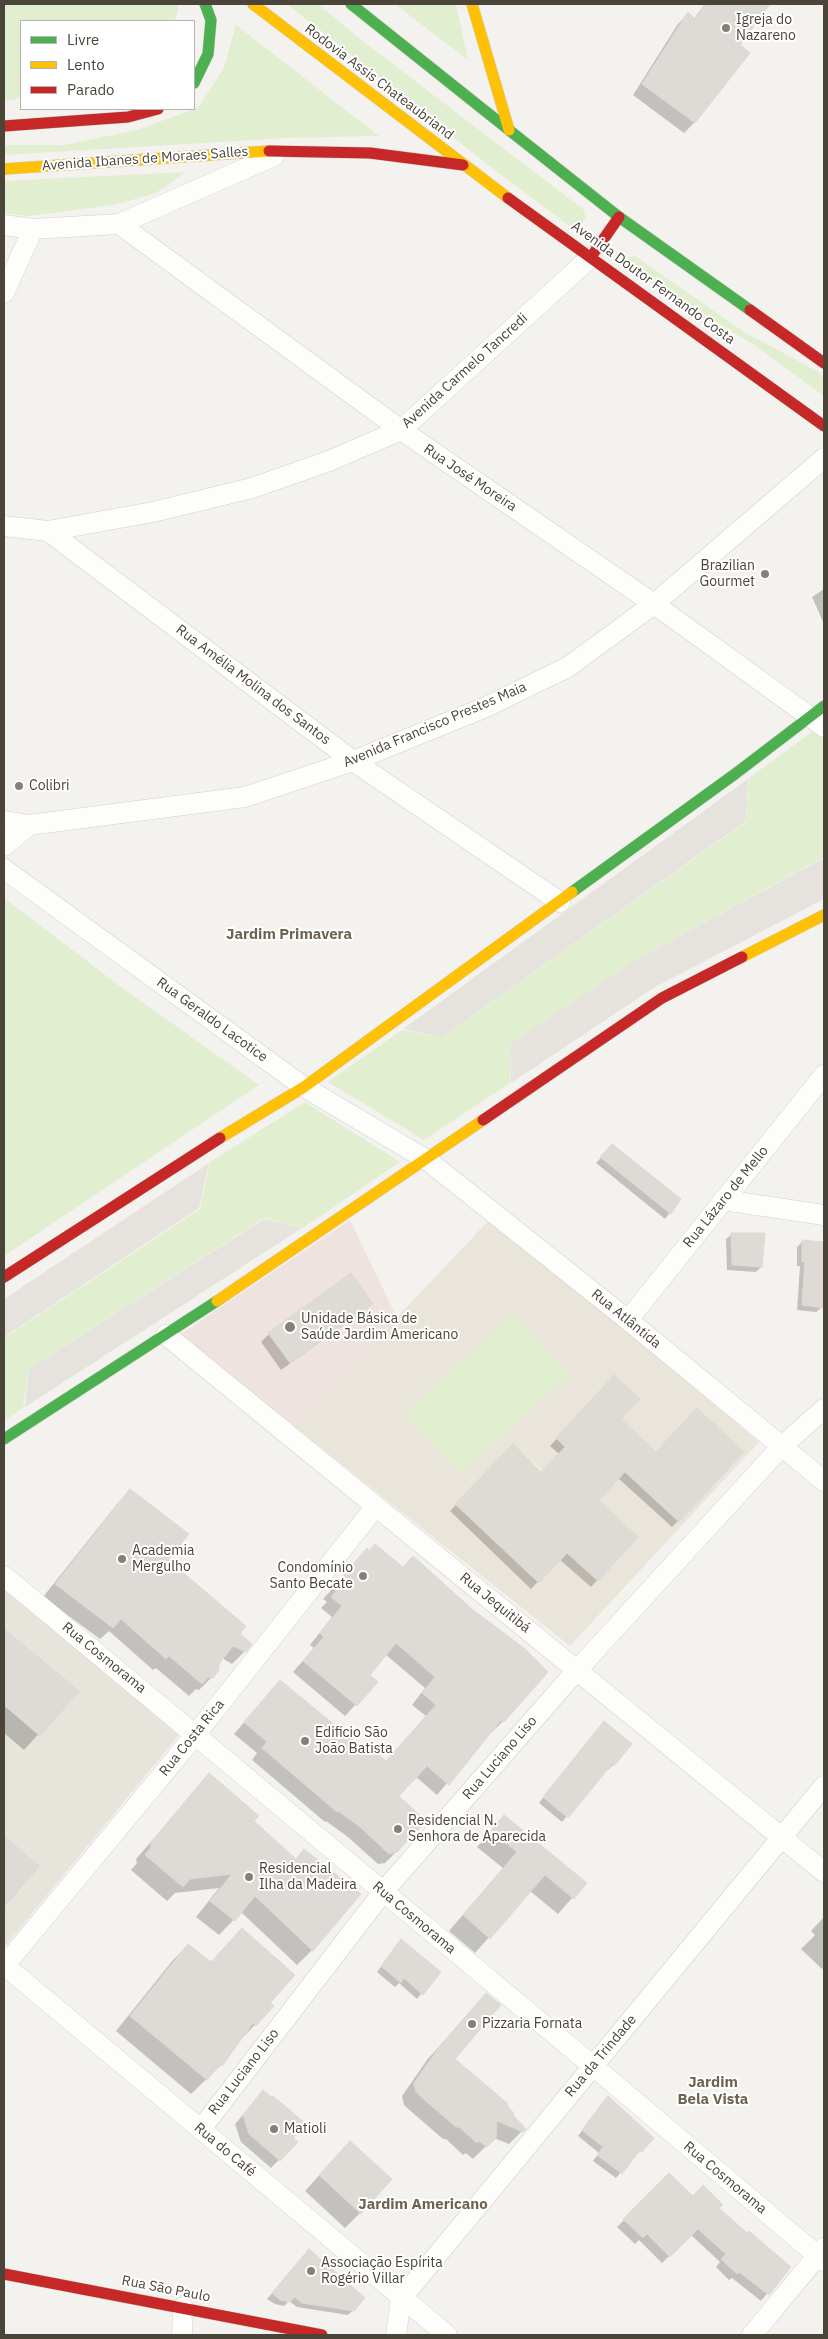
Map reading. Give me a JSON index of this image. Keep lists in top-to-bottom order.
{
  "streets": {
    "main road": [
      "Rodovia Assis Chateaubriand",
      "Avenida Ibanes de Moraes Salles",
      "Avenida Doutor Fernando Costa",
      "Rua São Paulo"
    ],
    "street": [
      "Avenida Carmelo Tancredi",
      "Rua José Moreira",
      "Rua Amélia Molina dos Santos",
      "Avenida Francisco Prestes Maia",
      "Rua Geraldo Lacotice",
      "Rua Lázaro de Mello",
      "Rua Atlântida",
      "Rua Jequitibá",
      "Rua Cosmorama",
      "Rua Costa Rica",
      "Rua Luciano Liso",
      "Rua da Trindade",
      "Rua do Café"
    ]
  },
  "crossings": [
    ["Rodovia Assis Chateaubriand", "Avenida Ibanes de Moraes Salles"],
    ["Rodovia Assis Chateaubriand", "Avenida Doutor Fernando Costa"],
    ["Avenida Ibanes de Moraes Salles", "Avenida Doutor Fernando Costa"],
    ["Avenida Ibanes de Moraes Salles", "Rua José Moreira"],
    ["Avenida Doutor Fernando Costa", "Avenida Carmelo Tancredi"],
    ["Avenida Carmelo Tancredi", "Rua José Moreira"],
    ["Avenida Carmelo Tancredi", "Rua Amélia Molina dos Santos"],
    ["Rua José Moreira", "Avenida Francisco Prestes Maia"],
    ["Rua Amélia Molina dos Santos", "Avenida Francisco Prestes Maia"],
    ["Rua Geraldo Lacotice", "Rua Atlântida"],
    ["Rua Lázaro de Mello", "Rua Atlântida"],
    ["Rua Atlântida", "Rua Luciano Liso"],
    ["Rua Jequitibá", "Rua Costa Rica"],
    ["Rua Jequitibá", "Rua Luciano Liso"],
    ["Rua Jequitibá", "Rua da Trindade"],
    ["Rua Cosmorama", "Rua Costa Rica"],
    ["Rua Cosmorama", "Rua Luciano Liso"],
    ["Rua Cosmorama", "Rua da Trindade"],
    ["Rua Costa Rica", "Rua do Café"],
    ["Rua Luciano Liso", "Rua do Café"],
    ["Rua da Trindade", "Rua do Café"]
  ],
  "districts": ["Jardim Primavera", "Jardim Bela Vista", "Jardim Americano"],
  "places": [
    "Igreja do Nazareno",
    "Brazilian Gourmet",
    "Colibri",
    "Unidade Básica de Saúde Jardim Americano",
    "Academia Mergulho",
    "Condomínio Santo Becate",
    "Edificio São João Batista",
    "Residencial N. Senhora de Aparecida",
    "Residencial Ilha da Madeira",
    "Pizzaria Fornata",
    "Matioli",
    "Associação Espírita Rogério Villar"
  ],
  "legend": ["Livre", "Lento", "Parado"]
}
